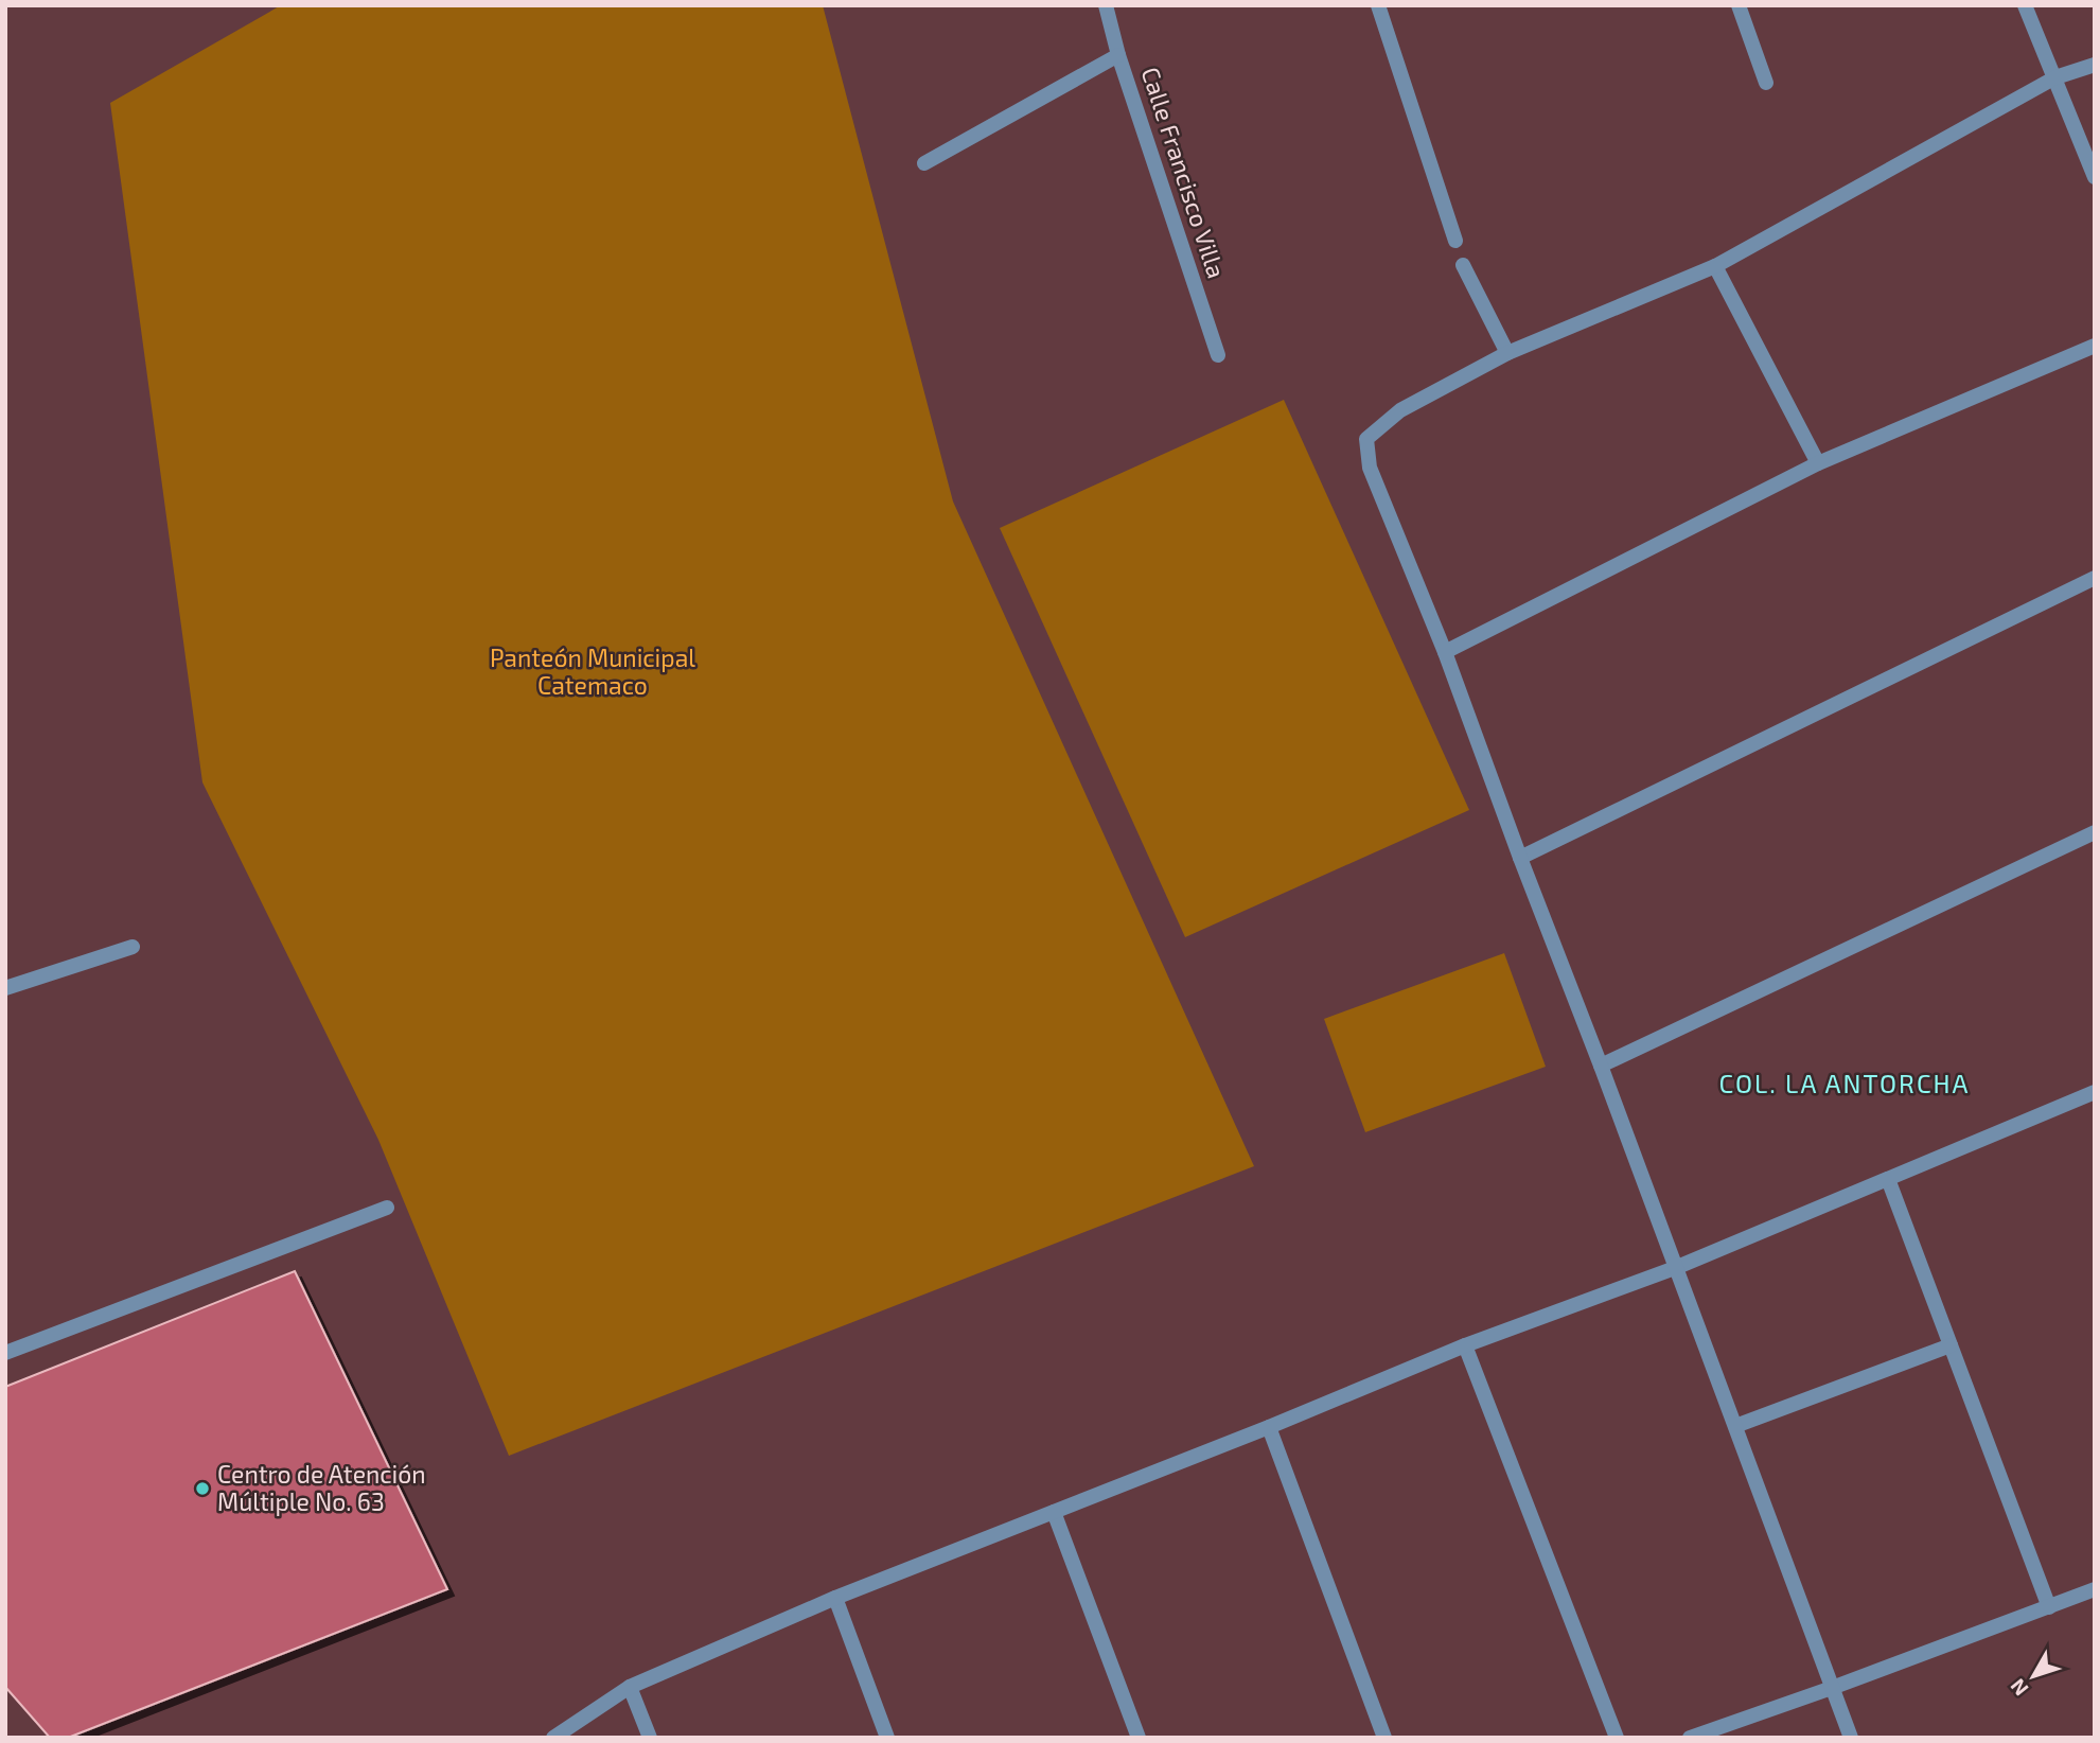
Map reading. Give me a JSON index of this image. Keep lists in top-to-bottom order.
{
  "streets": {
    "street": ["Calle Francisco Villa"]
  },
  "districts": ["COL. LA ANTORCHA"],
  "parks": ["Panteón Municipal Catemaco"],
  "places": ["Centro de Atención Múltiple No. 63"],
  "north": "bottom left"
}
